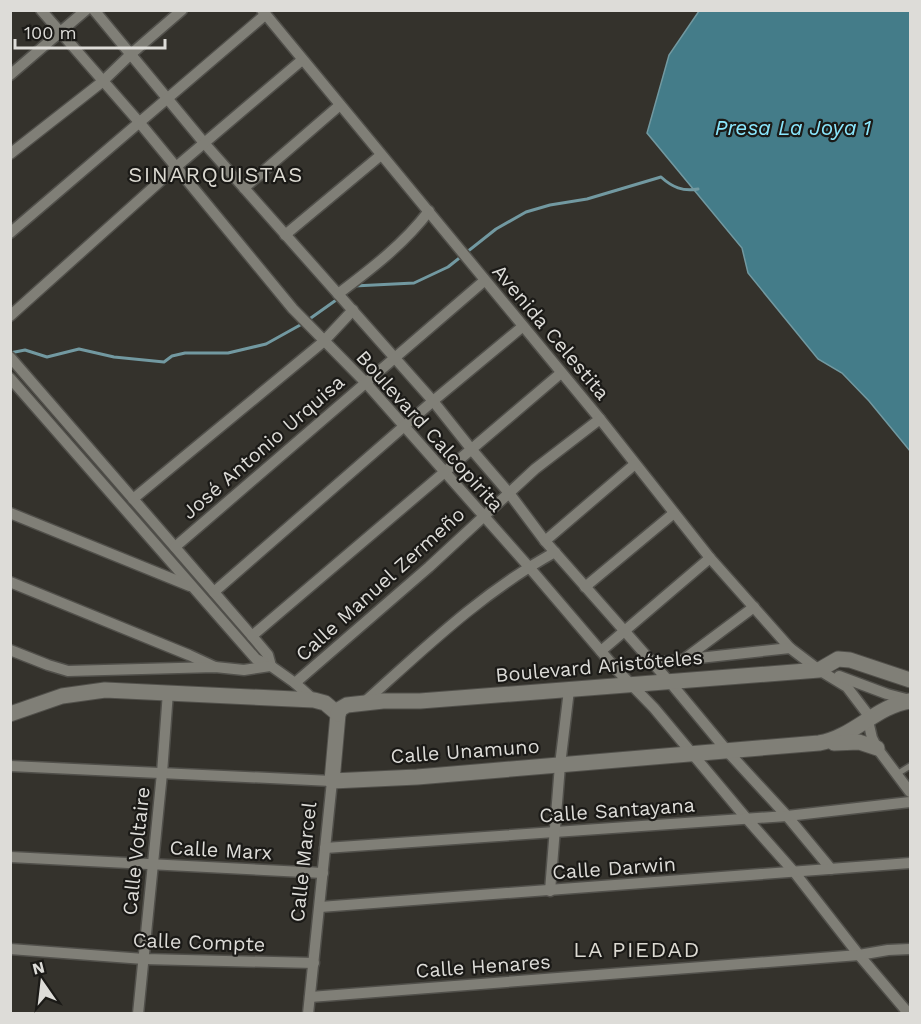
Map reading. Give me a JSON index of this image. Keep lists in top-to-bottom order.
{
  "streets": {
    "street": [
      "Avenida Celestita",
      "Boulevard Calcopirita",
      "José Antonio Urquisa",
      "Calle Manuel Zermeño",
      "Boulevard Aristóteles",
      "Calle Unamuno",
      "Calle Santayana",
      "Calle Marx",
      "Calle Voltaire",
      "Calle Marcel",
      "Calle Darwin",
      "Calle Compte",
      "Calle Henares"
    ]
  },
  "crossings": [
    ["Avenida Celestita", "José Antonio Urquisa"],
    ["Avenida Celestita", "Calle Manuel Zermeño"],
    ["Avenida Celestita", "Boulevard Aristóteles"],
    ["Boulevard Calcopirita", "José Antonio Urquisa"],
    ["Boulevard Calcopirita", "Calle Manuel Zermeño"],
    ["Boulevard Calcopirita", "Boulevard Aristóteles"],
    ["Boulevard Calcopirita", "Calle Unamuno"],
    ["Boulevard Calcopirita", "Calle Santayana"],
    ["Boulevard Calcopirita", "Calle Darwin"],
    ["Boulevard Calcopirita", "Calle Henares"],
    ["Boulevard Aristóteles", "Calle Unamuno"],
    ["Boulevard Aristóteles", "Calle Voltaire"],
    ["Boulevard Aristóteles", "Calle Marcel"],
    ["Calle Unamuno", "Calle Voltaire"],
    ["Calle Unamuno", "Calle Marcel"],
    ["Calle Santayana", "Calle Marcel"],
    ["Calle Marx", "Calle Voltaire"],
    ["Calle Marx", "Calle Marcel"],
    ["Calle Voltaire", "Calle Compte"],
    ["Calle Marcel", "Calle Darwin"],
    ["Calle Marcel", "Calle Compte"],
    ["Calle Marcel", "Calle Henares"]
  ],
  "districts": ["SINARQUISTAS", "LA PIEDAD"],
  "water": ["Presa La Joya 1"],
  "scale_bar": "100 m",
  "north": "top"
}
